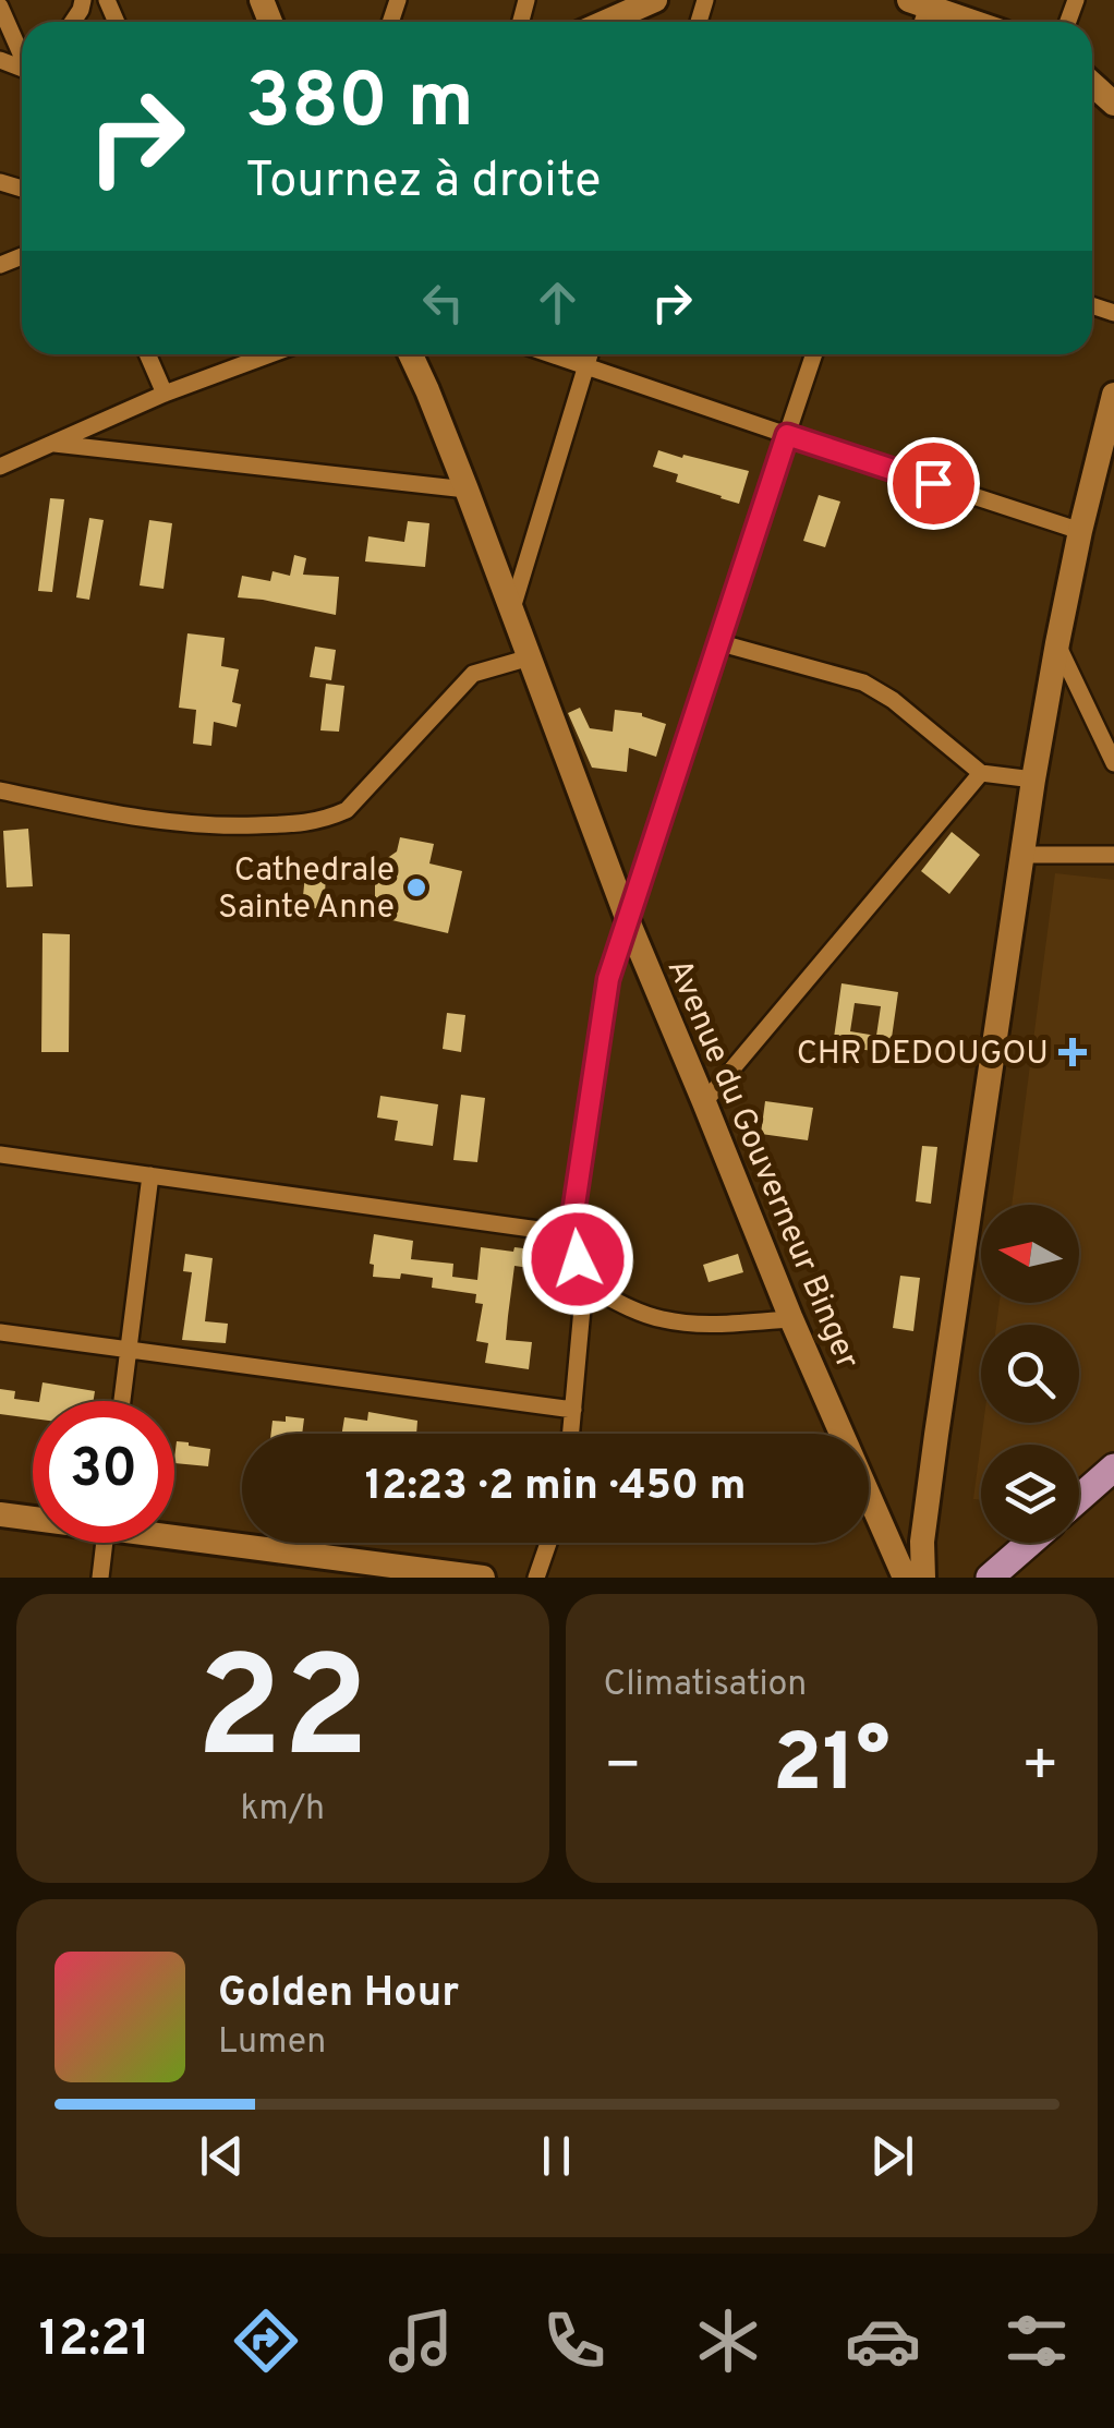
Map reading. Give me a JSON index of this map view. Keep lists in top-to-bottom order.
{
  "streets": {
    "street": ["Avenue du Gouverneur Binger"]
  },
  "places": {
    "other": ["Cathedrale Sainte Anne"],
    "health": ["CHR DEDOUGOU"]
  },
  "north": "left",
  "page": {
    "turn": ["380 m", "Tournez à droite"],
    "limit": "30",
    "trip": "12:23 · 2 min · 450 m",
    "tile": [
      ["22", "km/h"],
      "Climatisation"
    ],
    "heat": ["−", "21°", "+"],
    "song": ["Golden Hour", "Lumen"],
    "tabs": "12:21"
  }
}
